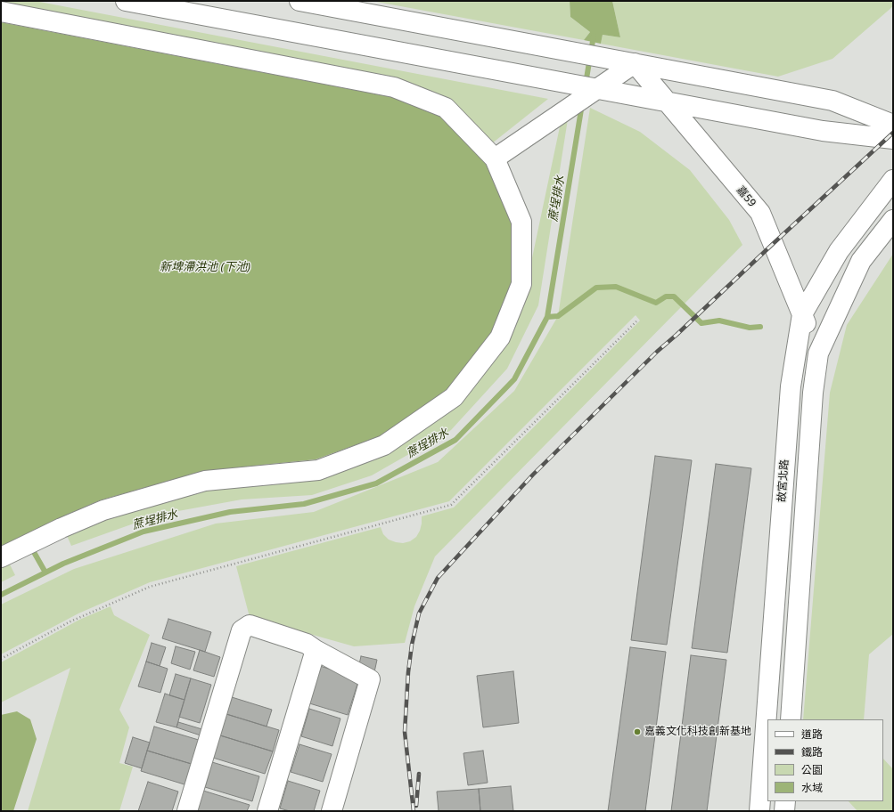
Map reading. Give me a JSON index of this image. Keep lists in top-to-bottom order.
{
  "streets": {
    "street": ["嘉59", "故宮北路"]
  },
  "crossings": [
    ["嘉59", "故宮北路"]
  ],
  "water": ["蔗埕排水", "新埤滯洪池 (下池)"],
  "places": ["嘉義文化科技創新基地"],
  "legend": [
    "道路",
    "鐵路",
    "公園",
    "水域"
  ]
}
